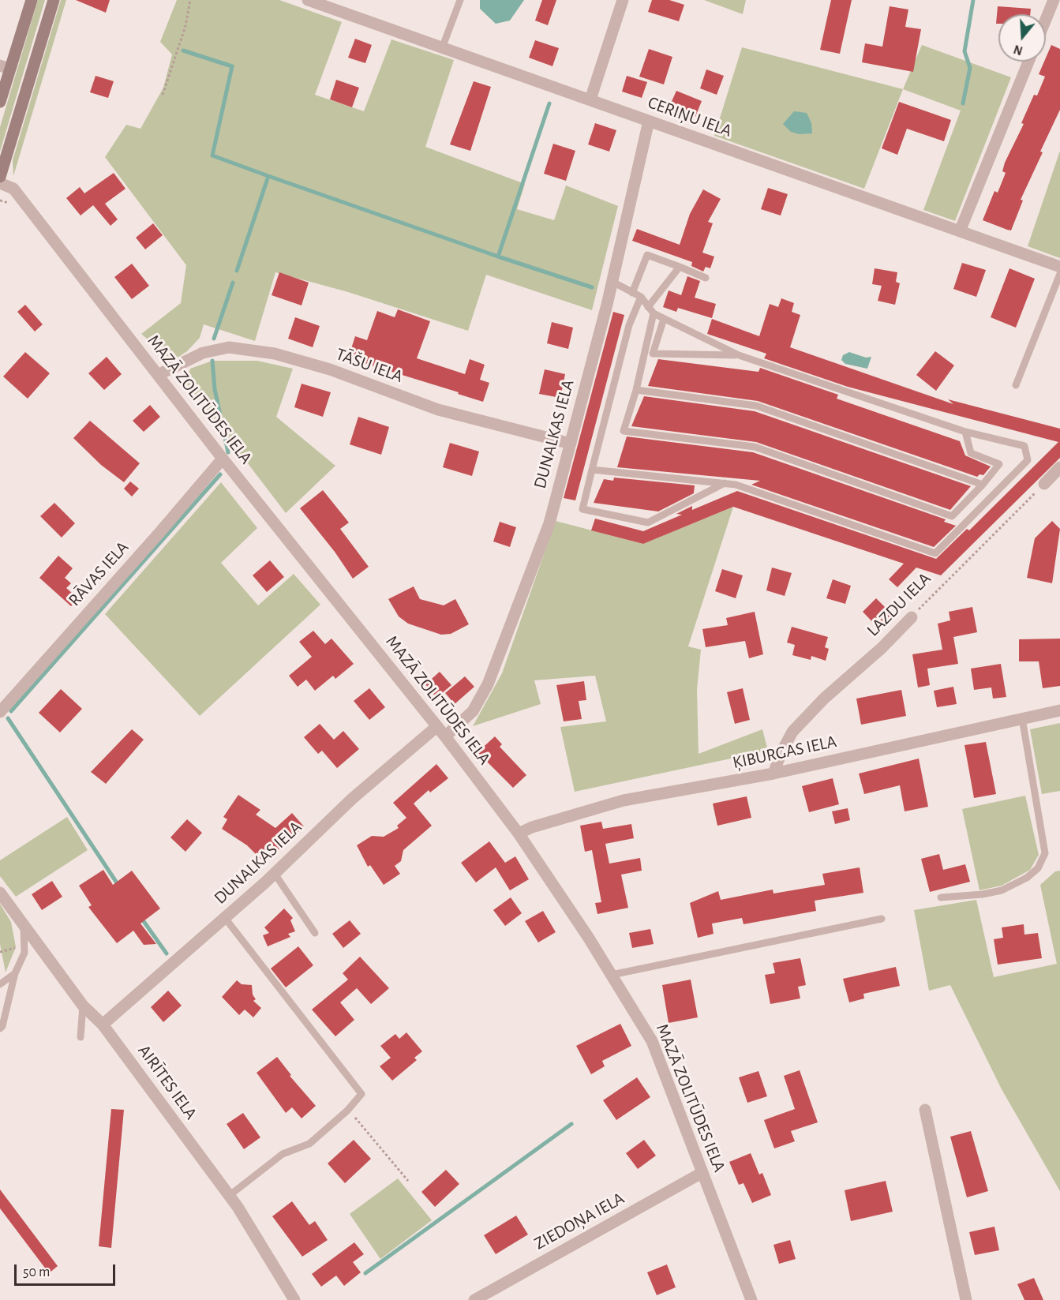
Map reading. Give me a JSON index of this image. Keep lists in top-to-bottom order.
{
  "streets": {
    "street": [
      "CERIŅU IELA",
      "TĀŠU IELA",
      "MAZĀ ZOLITŪDES IELA",
      "DUNALKAS IELA",
      "RĀVAS IELA",
      "LAZDU IELA",
      "ĶIBURGAS IELA",
      "AIRĪTES IELA",
      "ZIEDOŅA IELA"
    ]
  },
  "crossings": [
    ["CERIŅU IELA", "DUNALKAS IELA"],
    ["TĀŠU IELA", "MAZĀ ZOLITŪDES IELA"],
    ["TĀŠU IELA", "DUNALKAS IELA"],
    ["MAZĀ ZOLITŪDES IELA", "DUNALKAS IELA"],
    ["MAZĀ ZOLITŪDES IELA", "RĀVAS IELA"],
    ["MAZĀ ZOLITŪDES IELA", "ĶIBURGAS IELA"],
    ["MAZĀ ZOLITŪDES IELA", "ZIEDOŅA IELA"],
    ["DUNALKAS IELA", "AIRĪTES IELA"],
    ["LAZDU IELA", "ĶIBURGAS IELA"]
  ],
  "scale_bar": "50 m",
  "north": "bottom"
}
